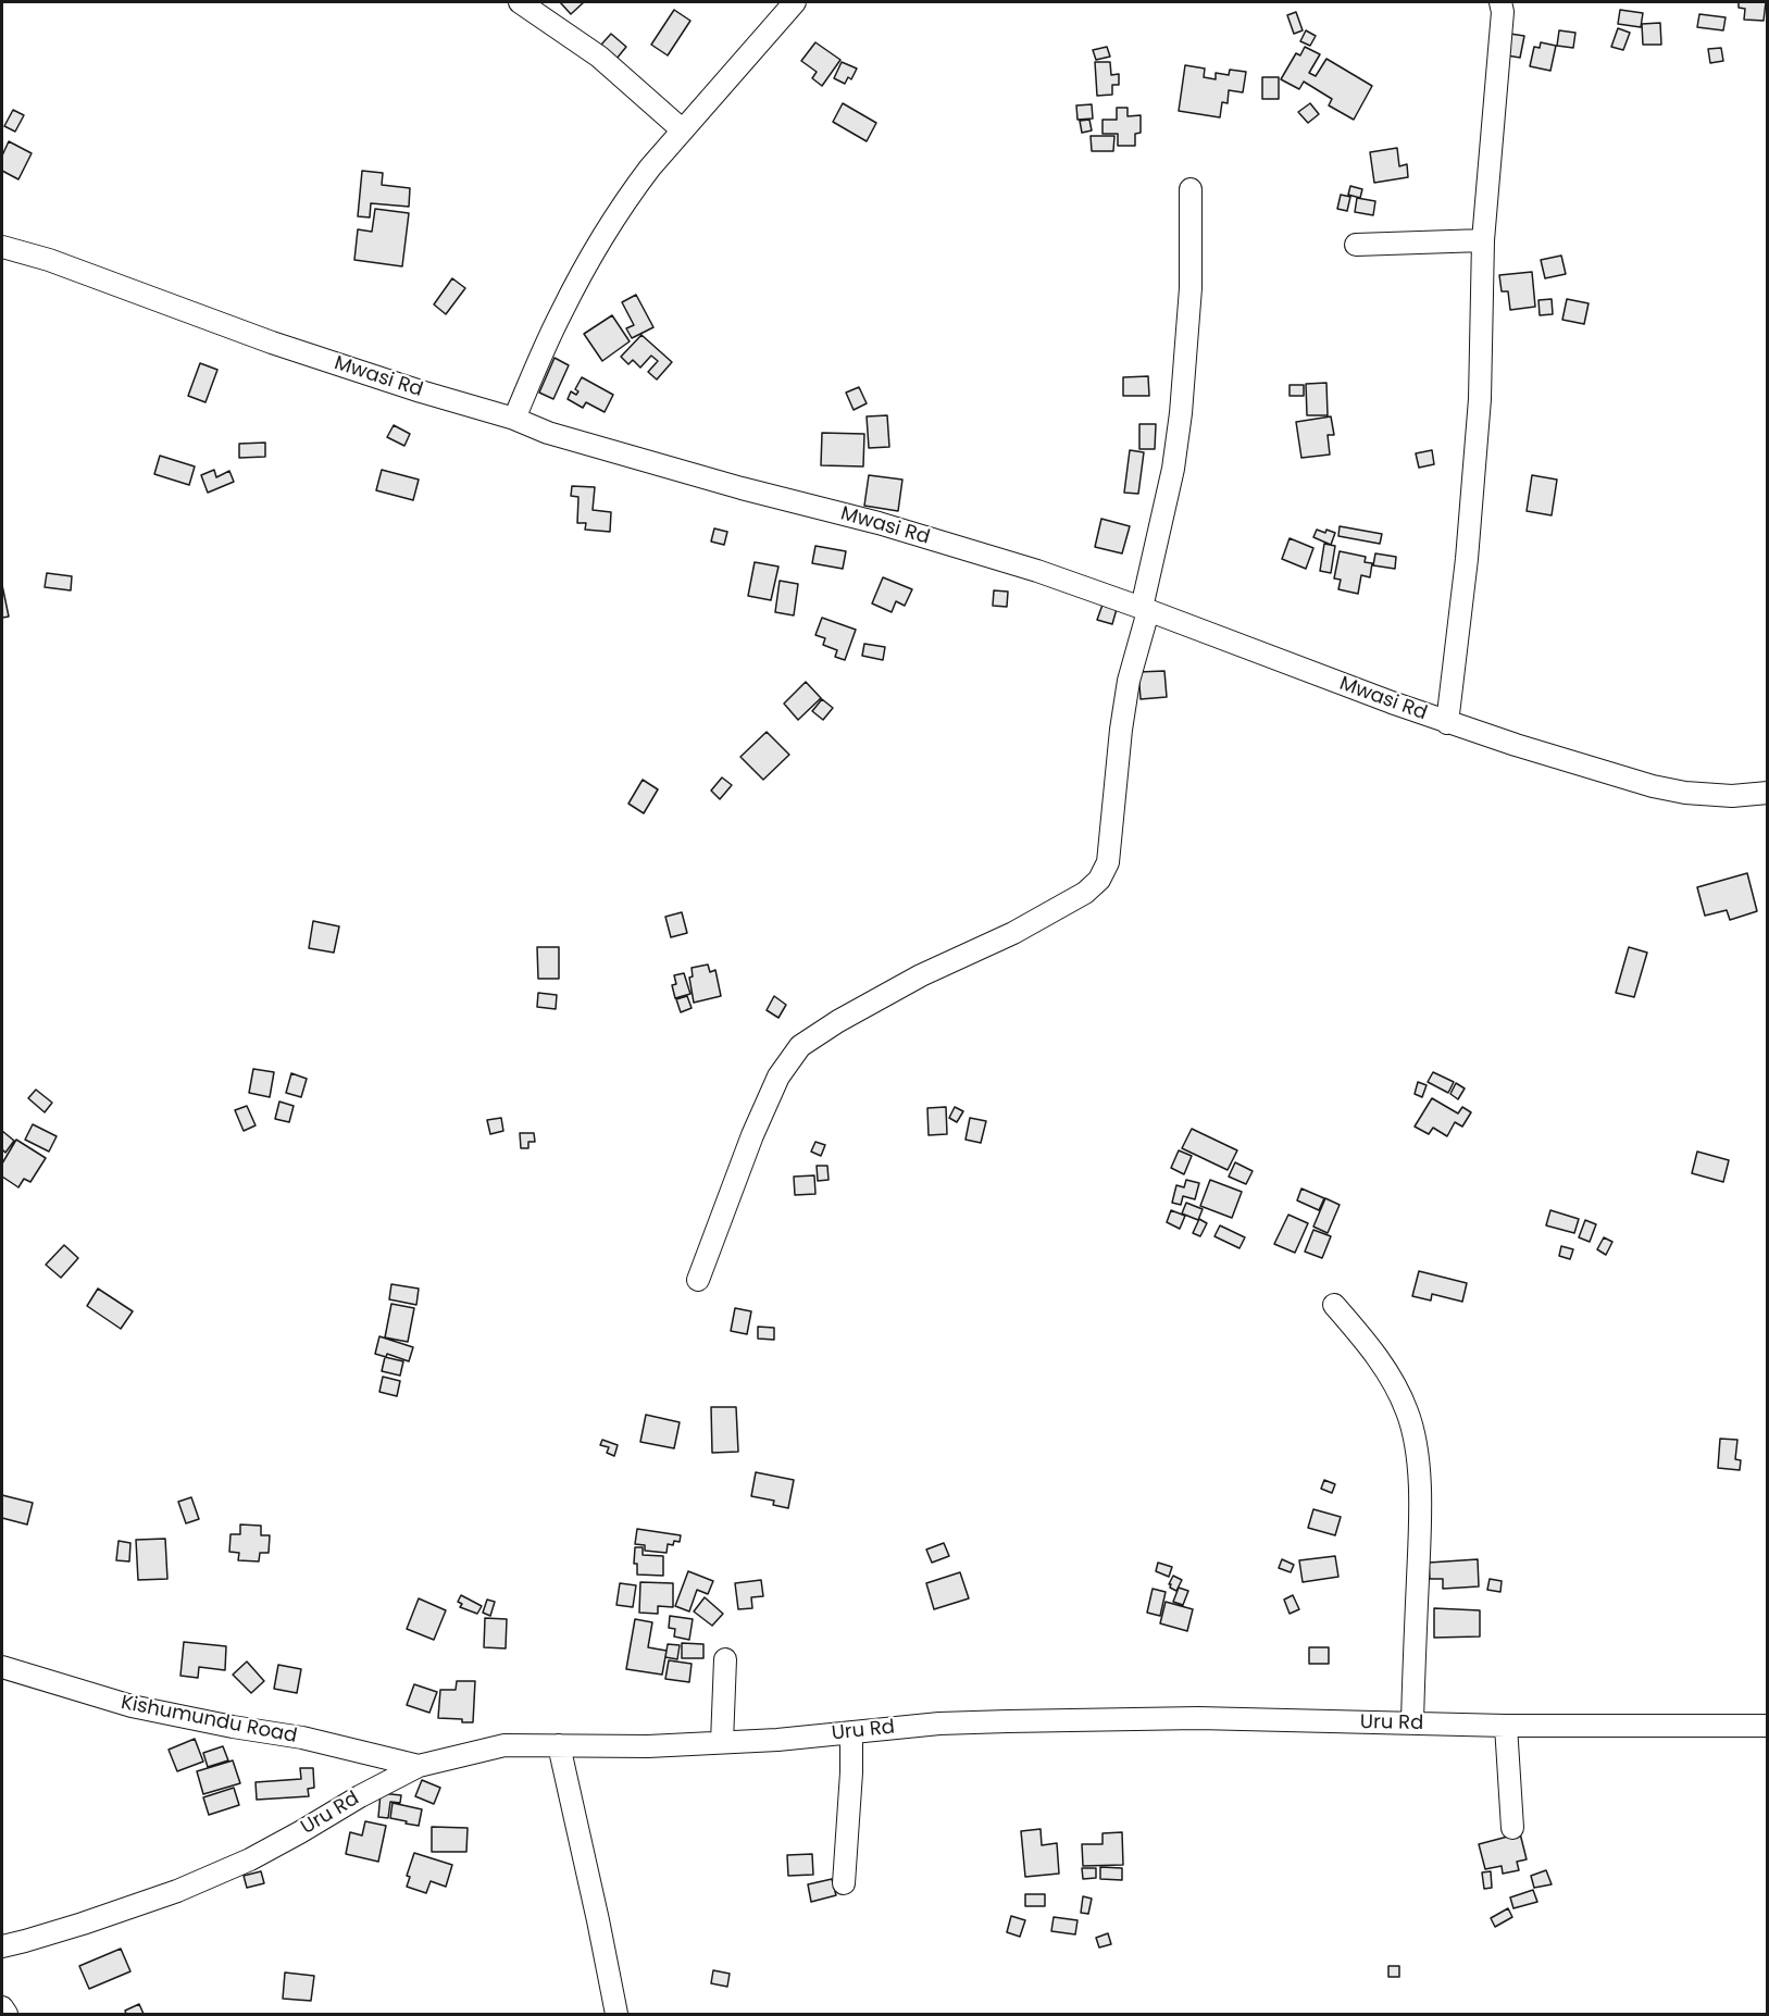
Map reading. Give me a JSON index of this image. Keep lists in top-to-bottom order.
{
  "streets": {
    "street": ["Mwasi Rd", "Kishumundu Road", "Uru Rd"]
  },
  "crossings": [
    ["Kishumundu Road", "Uru Rd"]
  ]
}
